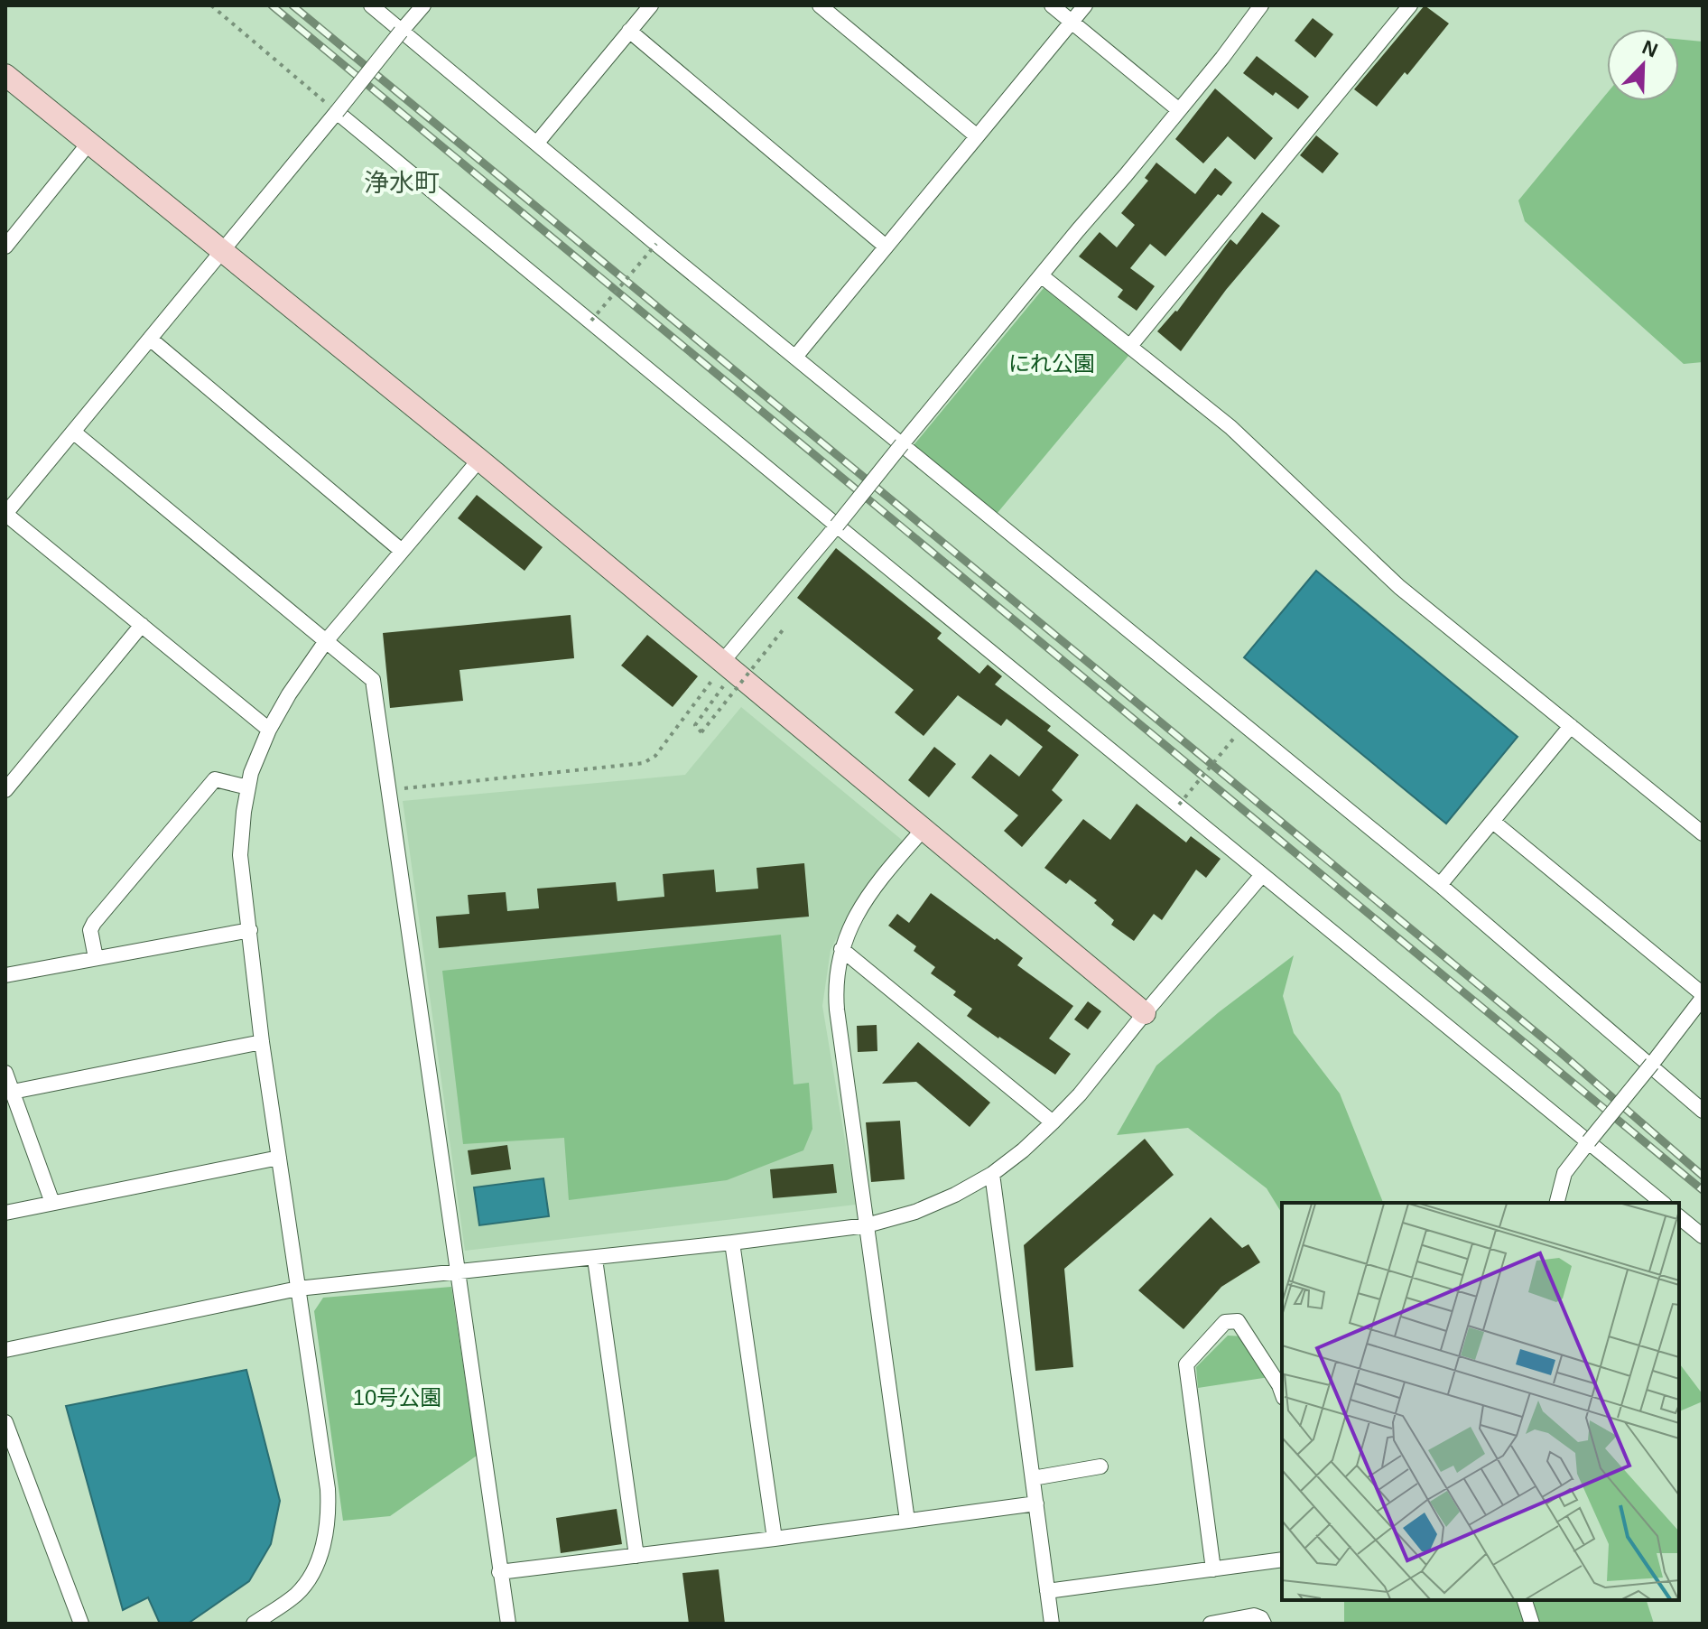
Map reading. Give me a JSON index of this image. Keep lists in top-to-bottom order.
{
  "districts": ["浄水町"],
  "parks": ["にれ公園", "10号公園"],
  "north": "top right"
}
